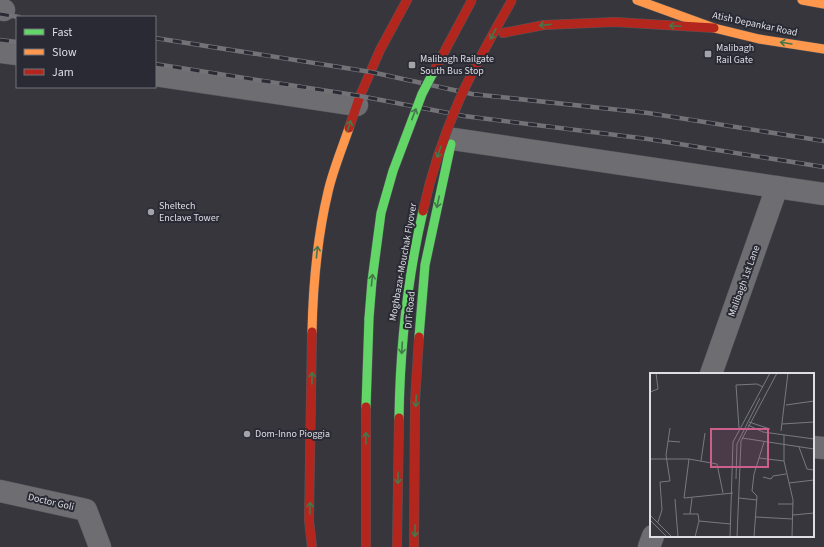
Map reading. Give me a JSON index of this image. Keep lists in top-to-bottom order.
{
  "streets": {
    "main road": ["Atish Depankar Road", "Moghbazar-Mouchak Flyover", "DIT Road"],
    "street": ["Malibagh 1st Lane", "Doctor Goli"]
  },
  "one_way": ["Atish Depankar Road"],
  "places": {
    "transit": ["Malibagh Rail Gate", "Malibagh Railgate South Bus Stop"],
    "other": ["Sheltech Enclave Tower", "Dom-Inno Pioggia"]
  },
  "legend": ["Fast", "Slow", "Jam"]
}
